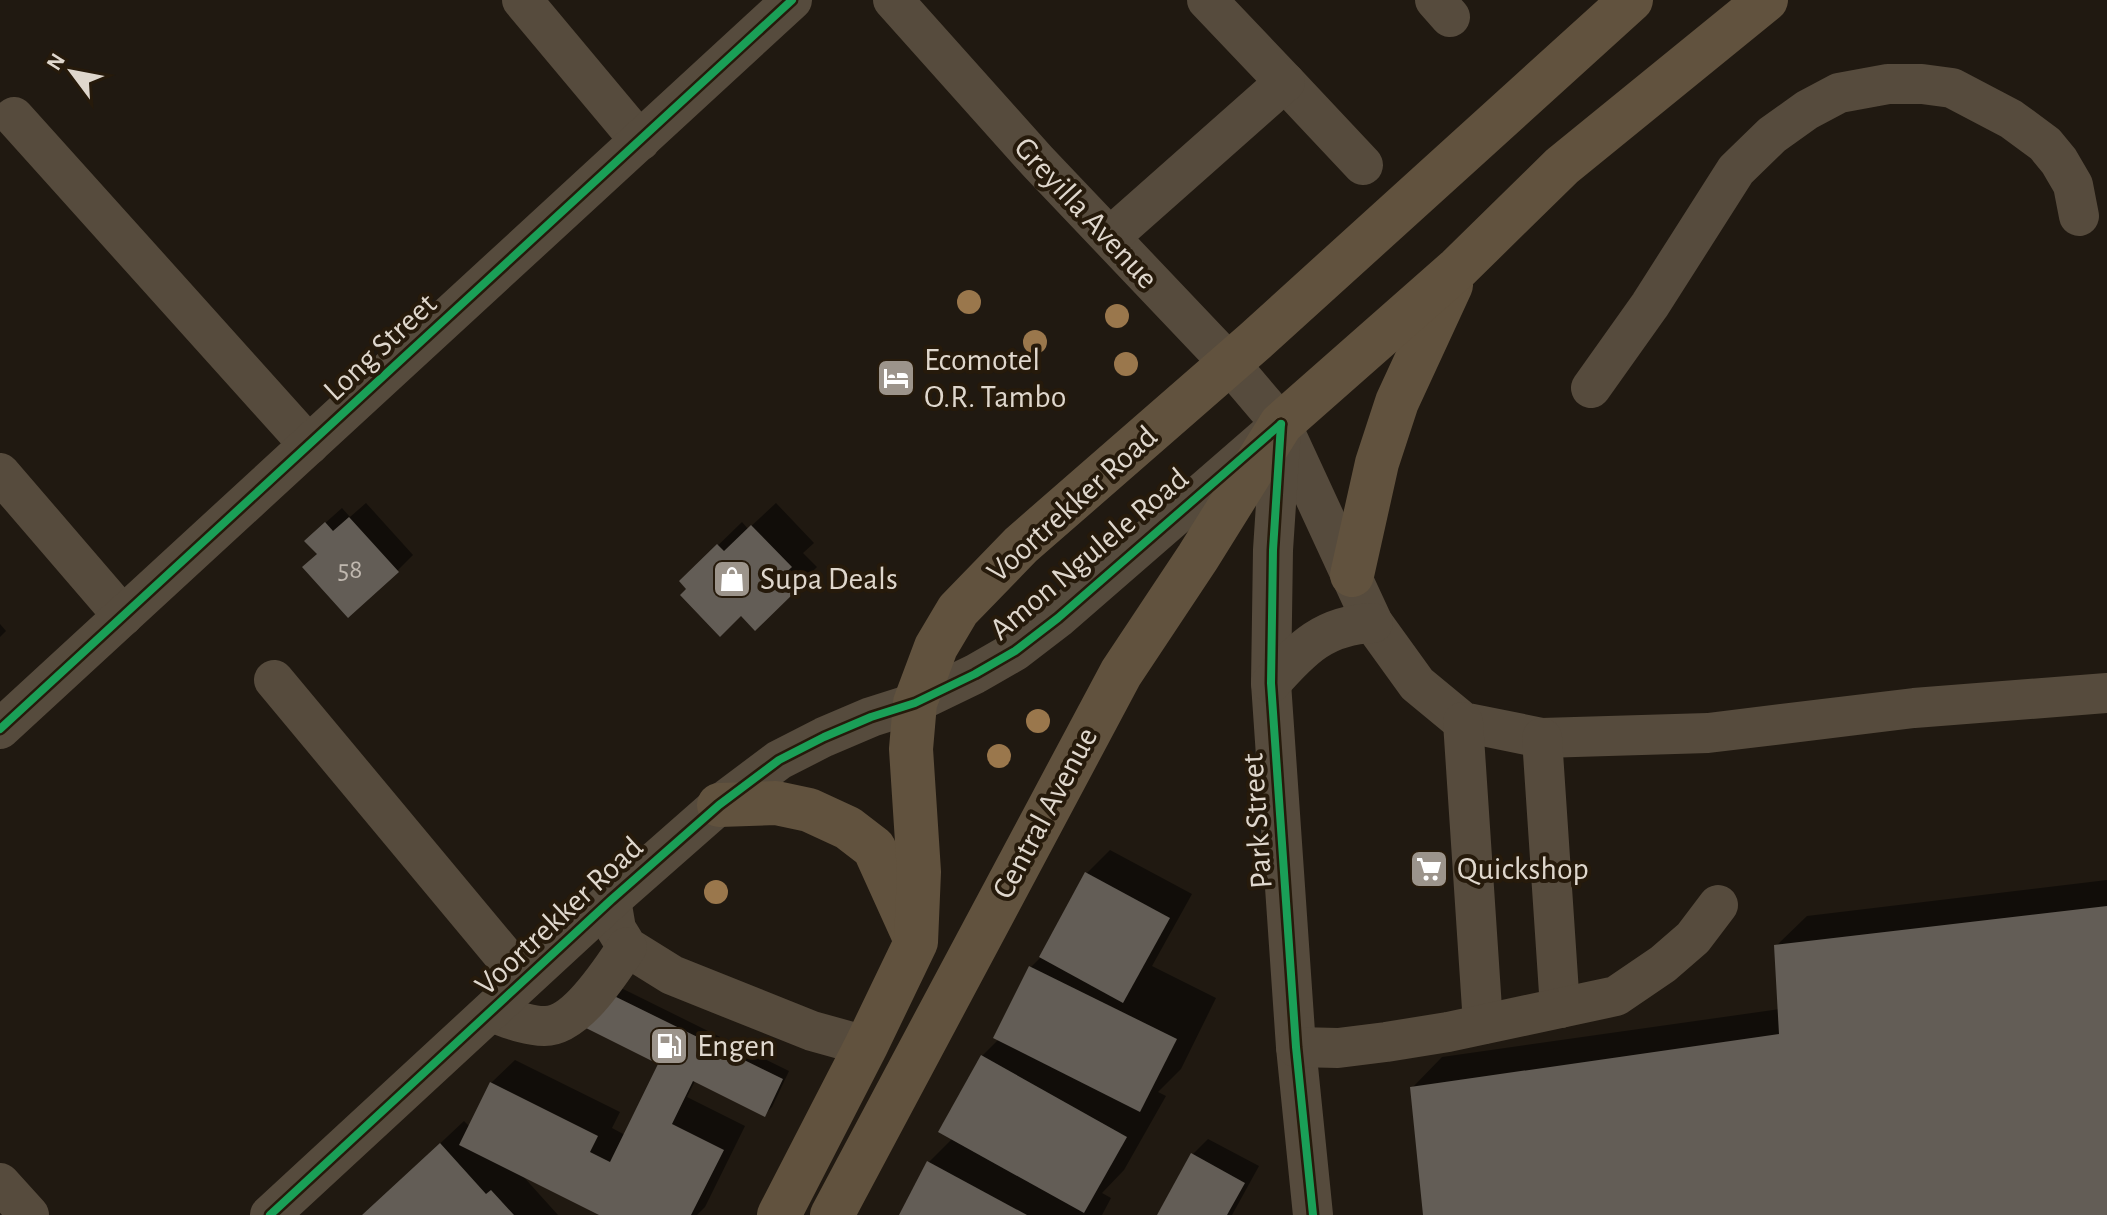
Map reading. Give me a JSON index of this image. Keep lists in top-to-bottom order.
{
  "streets": {
    "main road": ["Voortrekker Road", "Central Avenue"],
    "street": [
      "Greyilla Avenue",
      "Long Street",
      "Amon Ngulele Road",
      "Park Street"
    ]
  },
  "crossings": [
    ["Greyilla Avenue", "Voortrekker Road"],
    ["Greyilla Avenue", "Amon Ngulele Road"],
    ["Greyilla Avenue", "Central Avenue"],
    ["Greyilla Avenue", "Park Street"],
    ["Voortrekker Road", "Amon Ngulele Road"],
    ["Amon Ngulele Road", "Central Avenue"],
    ["Amon Ngulele Road", "Park Street"],
    ["Central Avenue", "Park Street"]
  ],
  "places": {
    "hotel": ["Ecomotel O.R. Tambo"],
    "shop": ["Supa Deals"],
    "supermarket": ["Quickshop"],
    "fuel station": ["Engen"]
  },
  "house_numbers": ["58"],
  "north": "top left"
}
